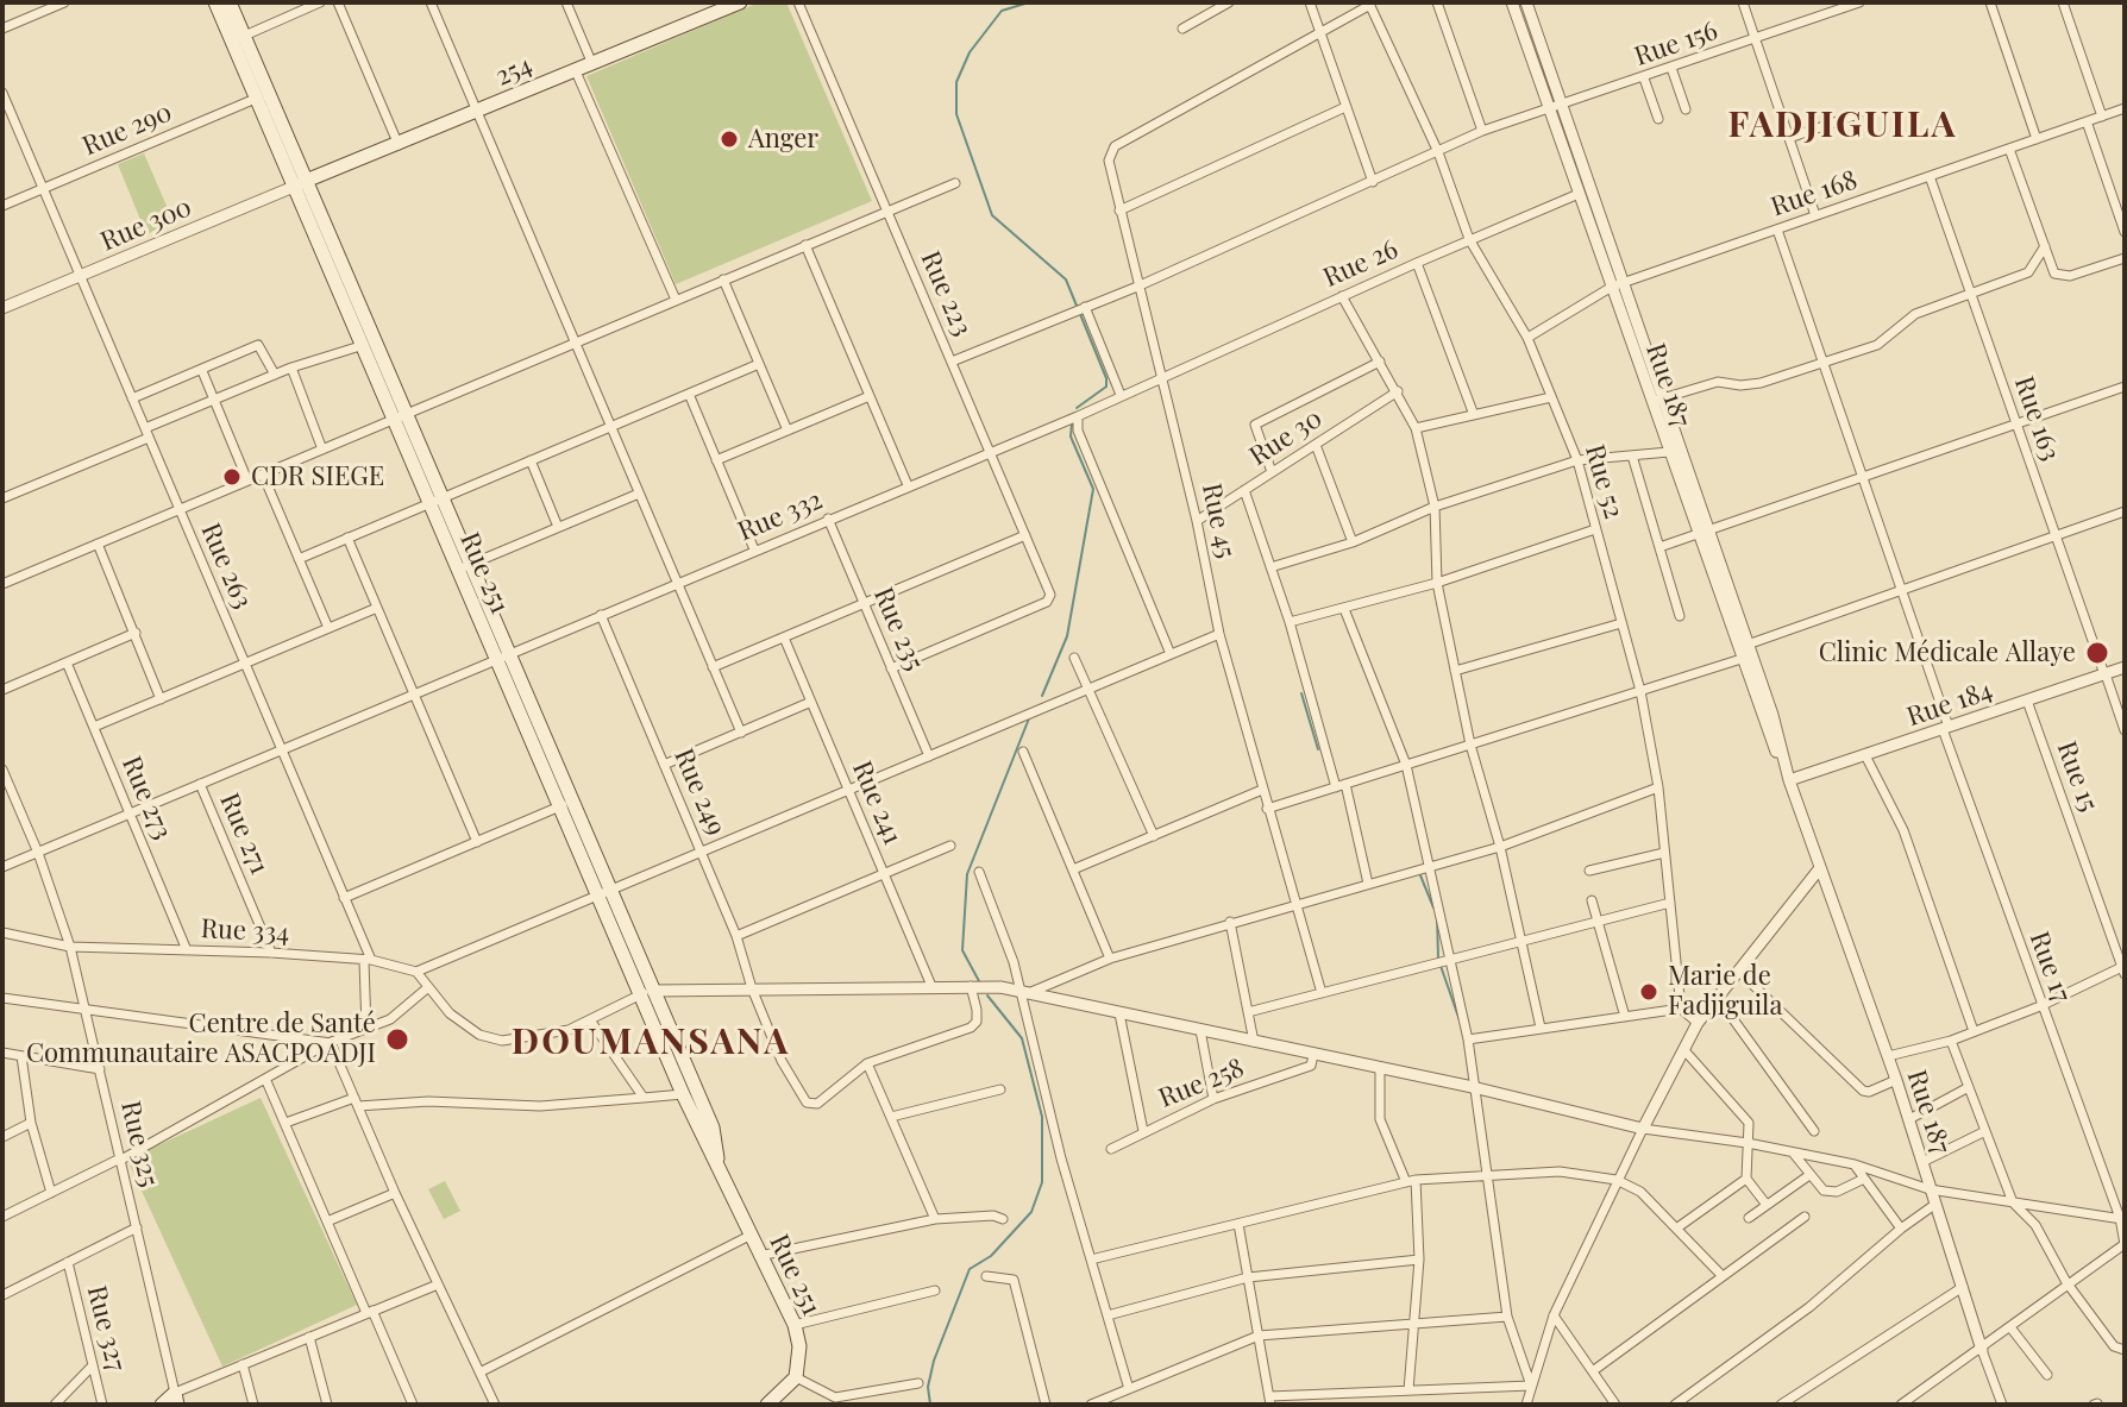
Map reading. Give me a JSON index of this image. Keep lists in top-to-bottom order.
{
  "streets": {
    "main road": ["254", "Rue 251"],
    "street": [
      "Rue 156",
      "Rue 290",
      "Rue 168",
      "Rue 300",
      "Rue 26",
      "Rue 223",
      "Rue 187",
      "Rue 163",
      "Rue 30",
      "Rue 52",
      "Rue 332",
      "Rue 45",
      "Rue 263",
      "Rue 235",
      "Rue 184",
      "Rue 15",
      "Rue 249",
      "Rue 273",
      "Rue 241",
      "Rue 271",
      "Rue 334",
      "Rue 17",
      "Rue 258",
      "Rue 325",
      "Rue 327"
    ]
  },
  "crossings": [
    ["Rue 156", "Rue 223"],
    ["Rue 156", "Rue 187"],
    ["Rue 156", "Rue 52"],
    ["Rue 156", "Rue 45"],
    ["254", "Rue 300"],
    ["254", "Rue 251"],
    ["Rue 290", "Rue 263"],
    ["Rue 290", "Rue 251"],
    ["Rue 168", "Rue 187"],
    ["Rue 168", "Rue 163"],
    ["Rue 168", "Rue 52"],
    ["Rue 168", "Rue 17"],
    ["Rue 300", "Rue 263"],
    ["Rue 300", "Rue 251"],
    ["Rue 26", "Rue 187"],
    ["Rue 26", "Rue 52"],
    ["Rue 26", "Rue 332"],
    ["Rue 26", "Rue 45"],
    ["Rue 223", "Rue 332"],
    ["Rue 223", "Rue 235"],
    ["Rue 187", "Rue 184"],
    ["Rue 163", "Rue 184"],
    ["Rue 30", "Rue 45"],
    ["Rue 332", "Rue 45"],
    ["Rue 332", "Rue 263"],
    ["Rue 332", "Rue 251"],
    ["Rue 332", "Rue 235"],
    ["Rue 332", "Rue 249"],
    ["Rue 332", "Rue 273"],
    ["Rue 332", "Rue 271"],
    ["Rue 332", "Rue 325"],
    ["Rue 263", "Rue 334"],
    ["Rue 184", "Rue 15"],
    ["Rue 184", "Rue 17"],
    ["Rue 273", "Rue 334"],
    ["Rue 271", "Rue 334"],
    ["Rue 334", "Rue 325"]
  ],
  "districts": ["FADJIGUILA", "DOUMANSANA"],
  "places": [
    "Anger",
    "CDR SIEGE",
    "Clinic Médicale Allaye",
    "Marie de Fadjiguila",
    "Centre de Santé Communautaire ASACPOADJI"
  ]
}
